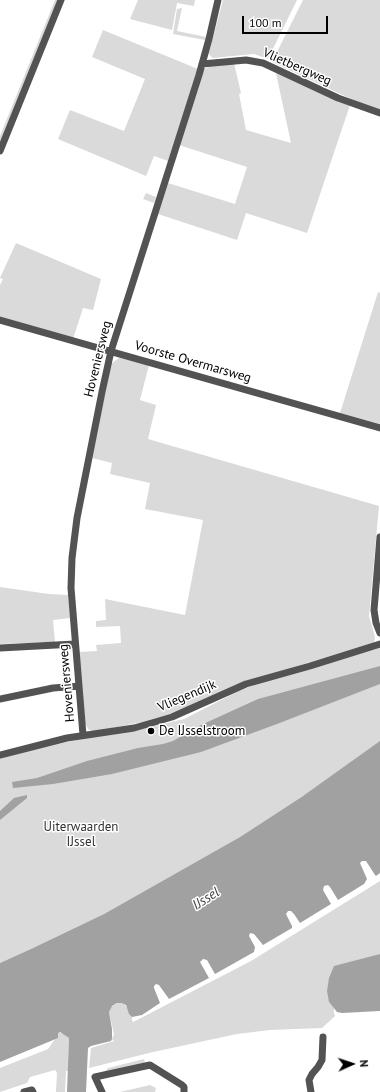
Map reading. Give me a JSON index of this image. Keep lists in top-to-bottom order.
{
  "streets": {
    "street": [
      "Vlietbergweg",
      "Hoveniersweg",
      "Voorste Overmarsweg",
      "Vliegendijk"
    ]
  },
  "crossings": [
    ["Vlietbergweg", "Hoveniersweg"],
    ["Hoveniersweg", "Voorste Overmarsweg"],
    ["Hoveniersweg", "Vliegendijk"]
  ],
  "water": ["IJssel"],
  "parks": ["Uiterwaarden IJssel"],
  "places": ["De IJsselstroom"],
  "scale_bar": "100 m",
  "north": "right"
}
